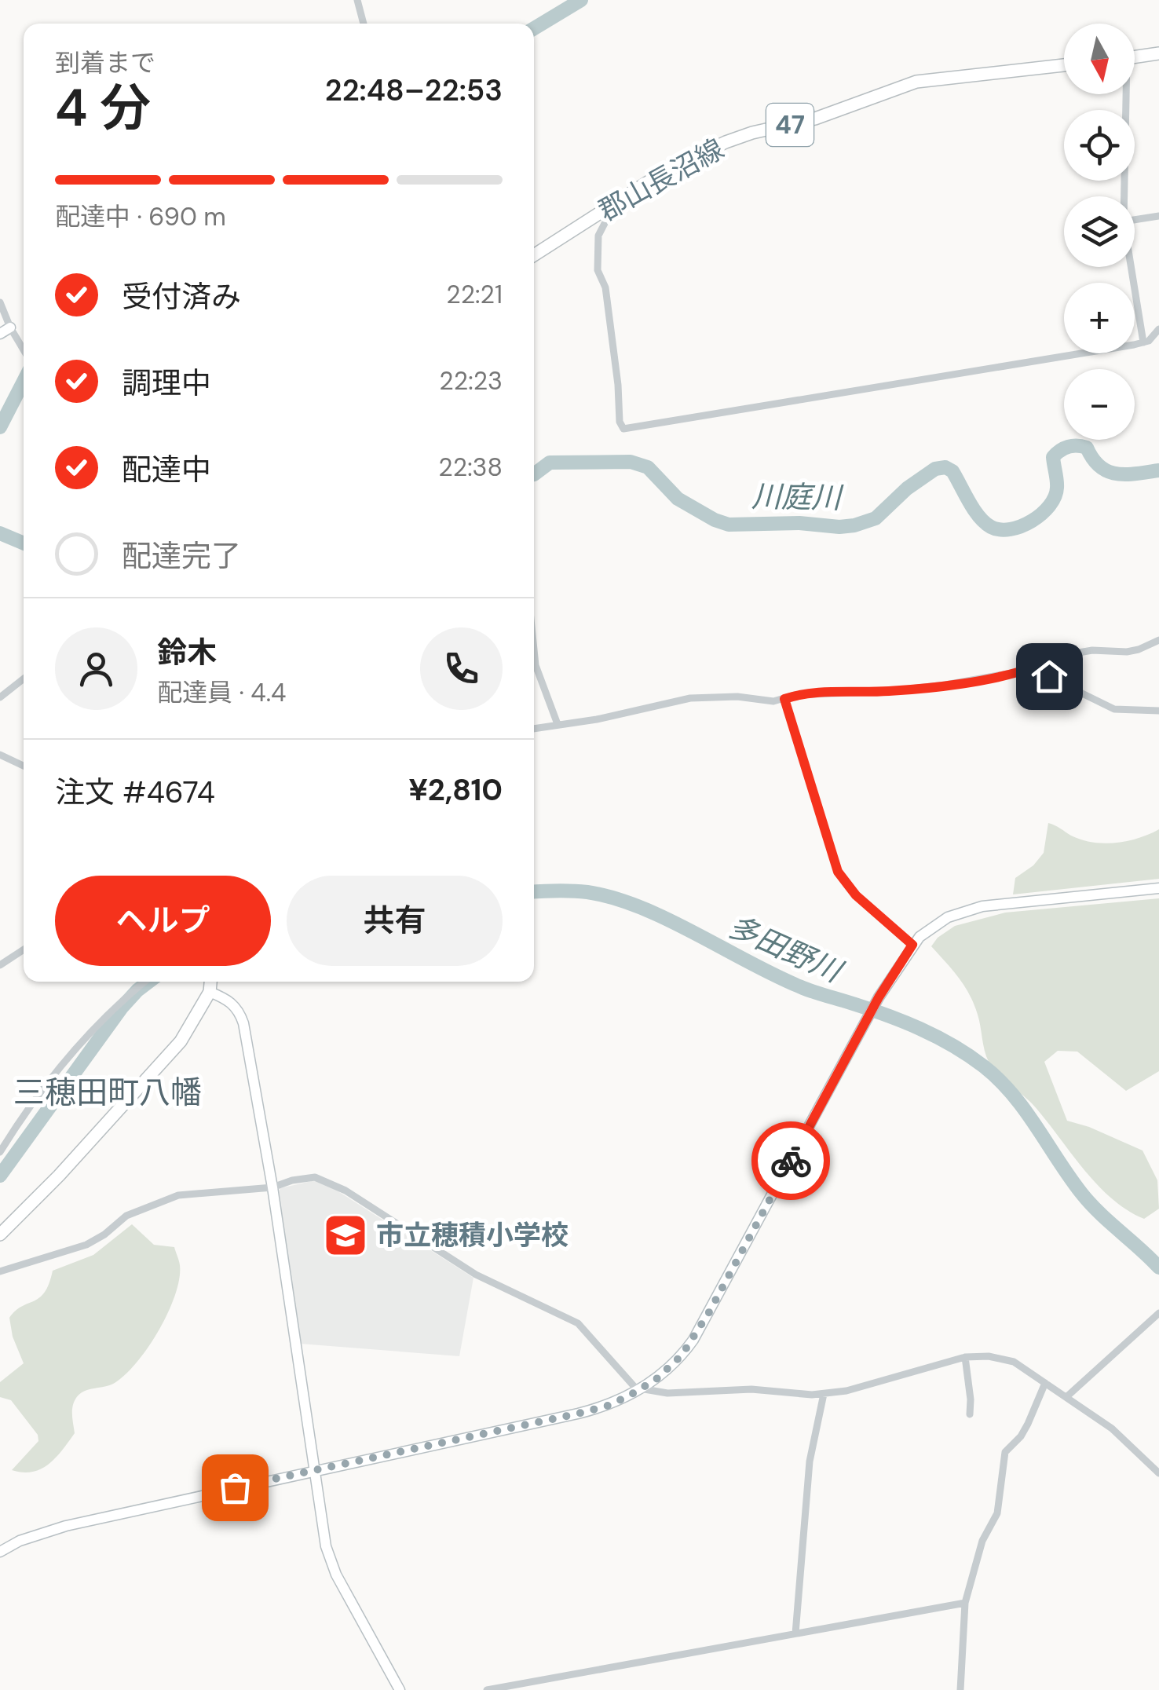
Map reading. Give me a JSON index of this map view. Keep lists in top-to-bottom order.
{
  "streets": {
    "main road": ["47", "郡山長沼線"]
  },
  "districts": ["三穂田町八幡"],
  "water": ["川庭川", "多田野川"],
  "places": {
    "school or university": ["市立穂積小学校"]
  },
  "north": "bottom",
  "page": {
    "map_buttons": ["+", "−"],
    "heading": ["4 分", "到着まで", "22:48–22:53"],
    "panel": [
      "鈴木",
      "配達員 · 4.4",
      "注文 #4674",
      "¥2,810"
    ],
    "bar": "配達中 · 690 m",
    "list": [
      ["受付済み", "22:21"],
      ["調理中", "22:23"],
      ["配達中", "22:38"],
      "配達完了"
    ],
    "buttons": ["ヘルプ", "共有"]
  }
}
